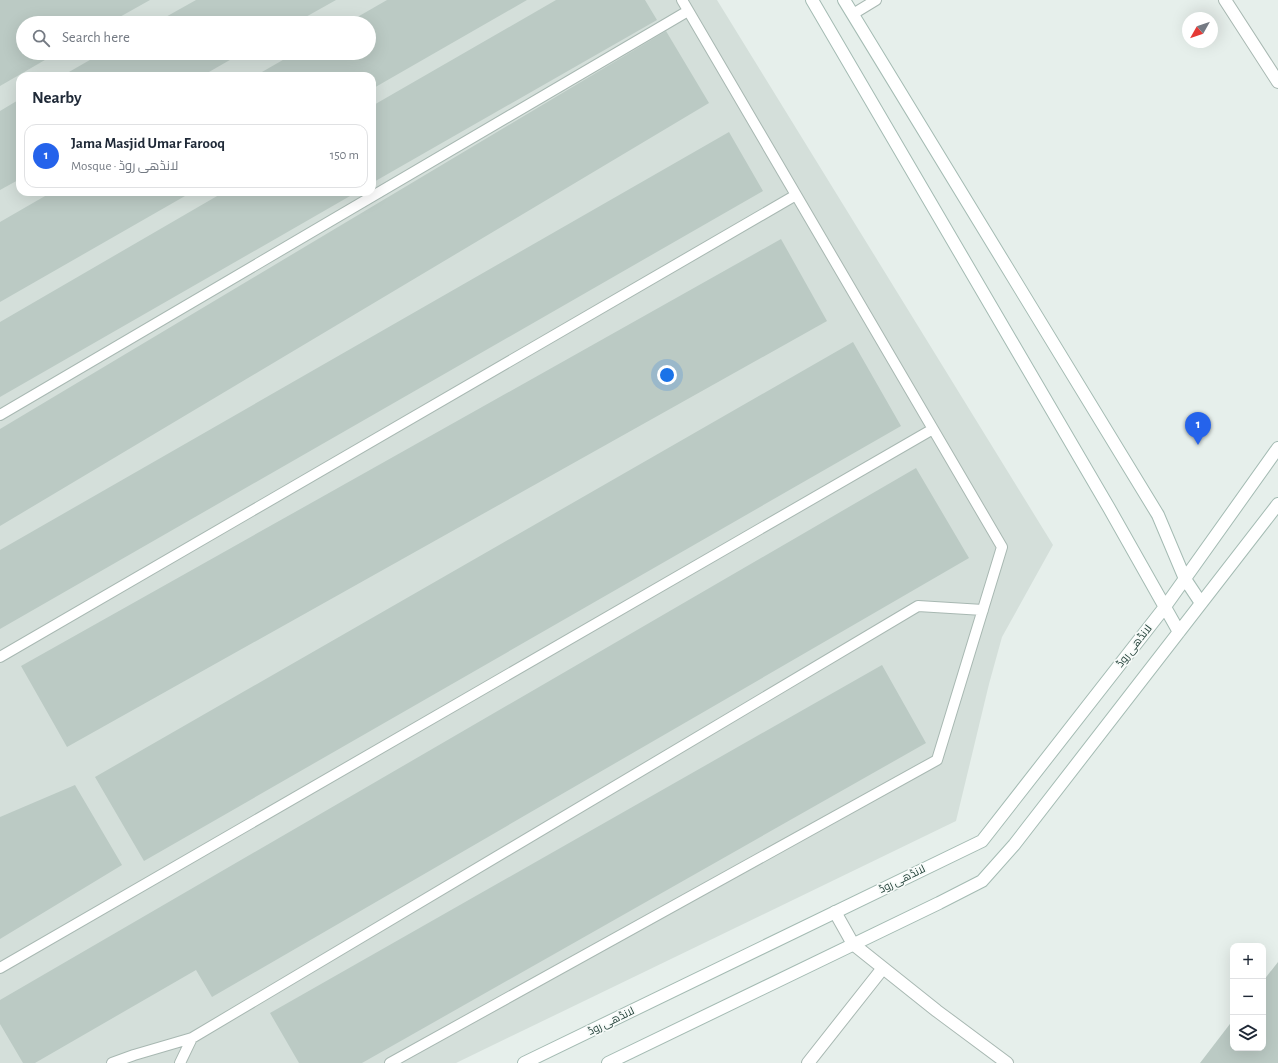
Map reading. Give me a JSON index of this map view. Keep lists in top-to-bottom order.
{
  "streets": {
    "main road": ["لانڈھی روڈ"]
  },
  "north": "bottom left",
  "page": {
    "search": "Search here",
    "heading": "Nearby",
    "list": [
      {
        "mark": "1",
        "name": "Jama Masjid Umar Farooq",
        "note": "Mosque · لانڈھی روڈ",
        "value": "150 m"
      }
    ],
    "pins": "1",
    "map_buttons": ["+", "−"]
  }
}
